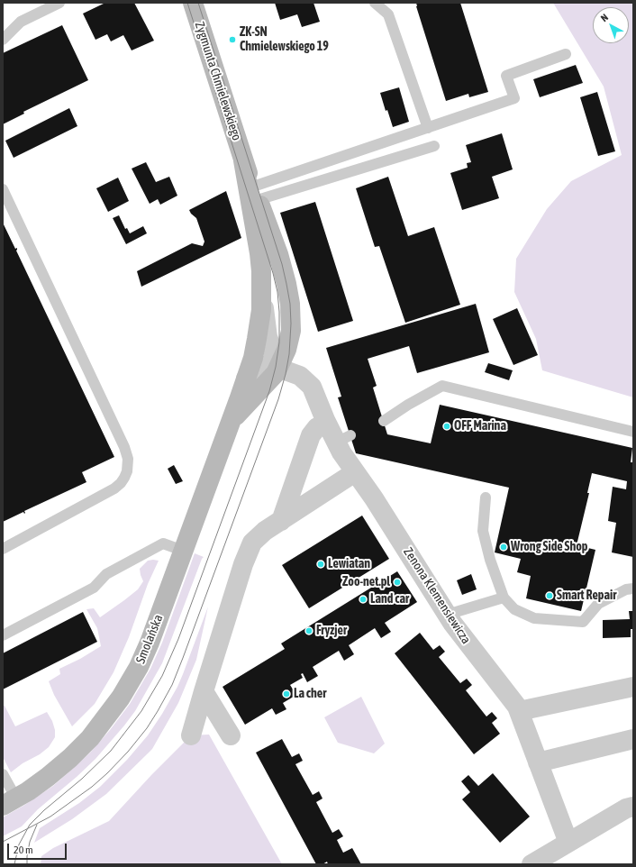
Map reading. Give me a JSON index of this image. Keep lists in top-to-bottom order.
{
  "streets": {
    "street": ["Zygmunta Chmielewskiego", "Zenona Klemensiewicza", "Smolańska"]
  },
  "crossings": [
    ["Zygmunta Chmielewskiego", "Zenona Klemensiewicza"],
    ["Zygmunta Chmielewskiego", "Smolańska"]
  ],
  "places": [
    "ZK-SN Chmielewskiego 19",
    "OFF Marina",
    "Wrong Side Shop",
    "Lewiatan",
    "Zoo-net.pl",
    "Smart Repair",
    "Land car",
    "Fryzjer",
    "La cher"
  ],
  "scale_bar": "20 m",
  "north": "top left"
}
